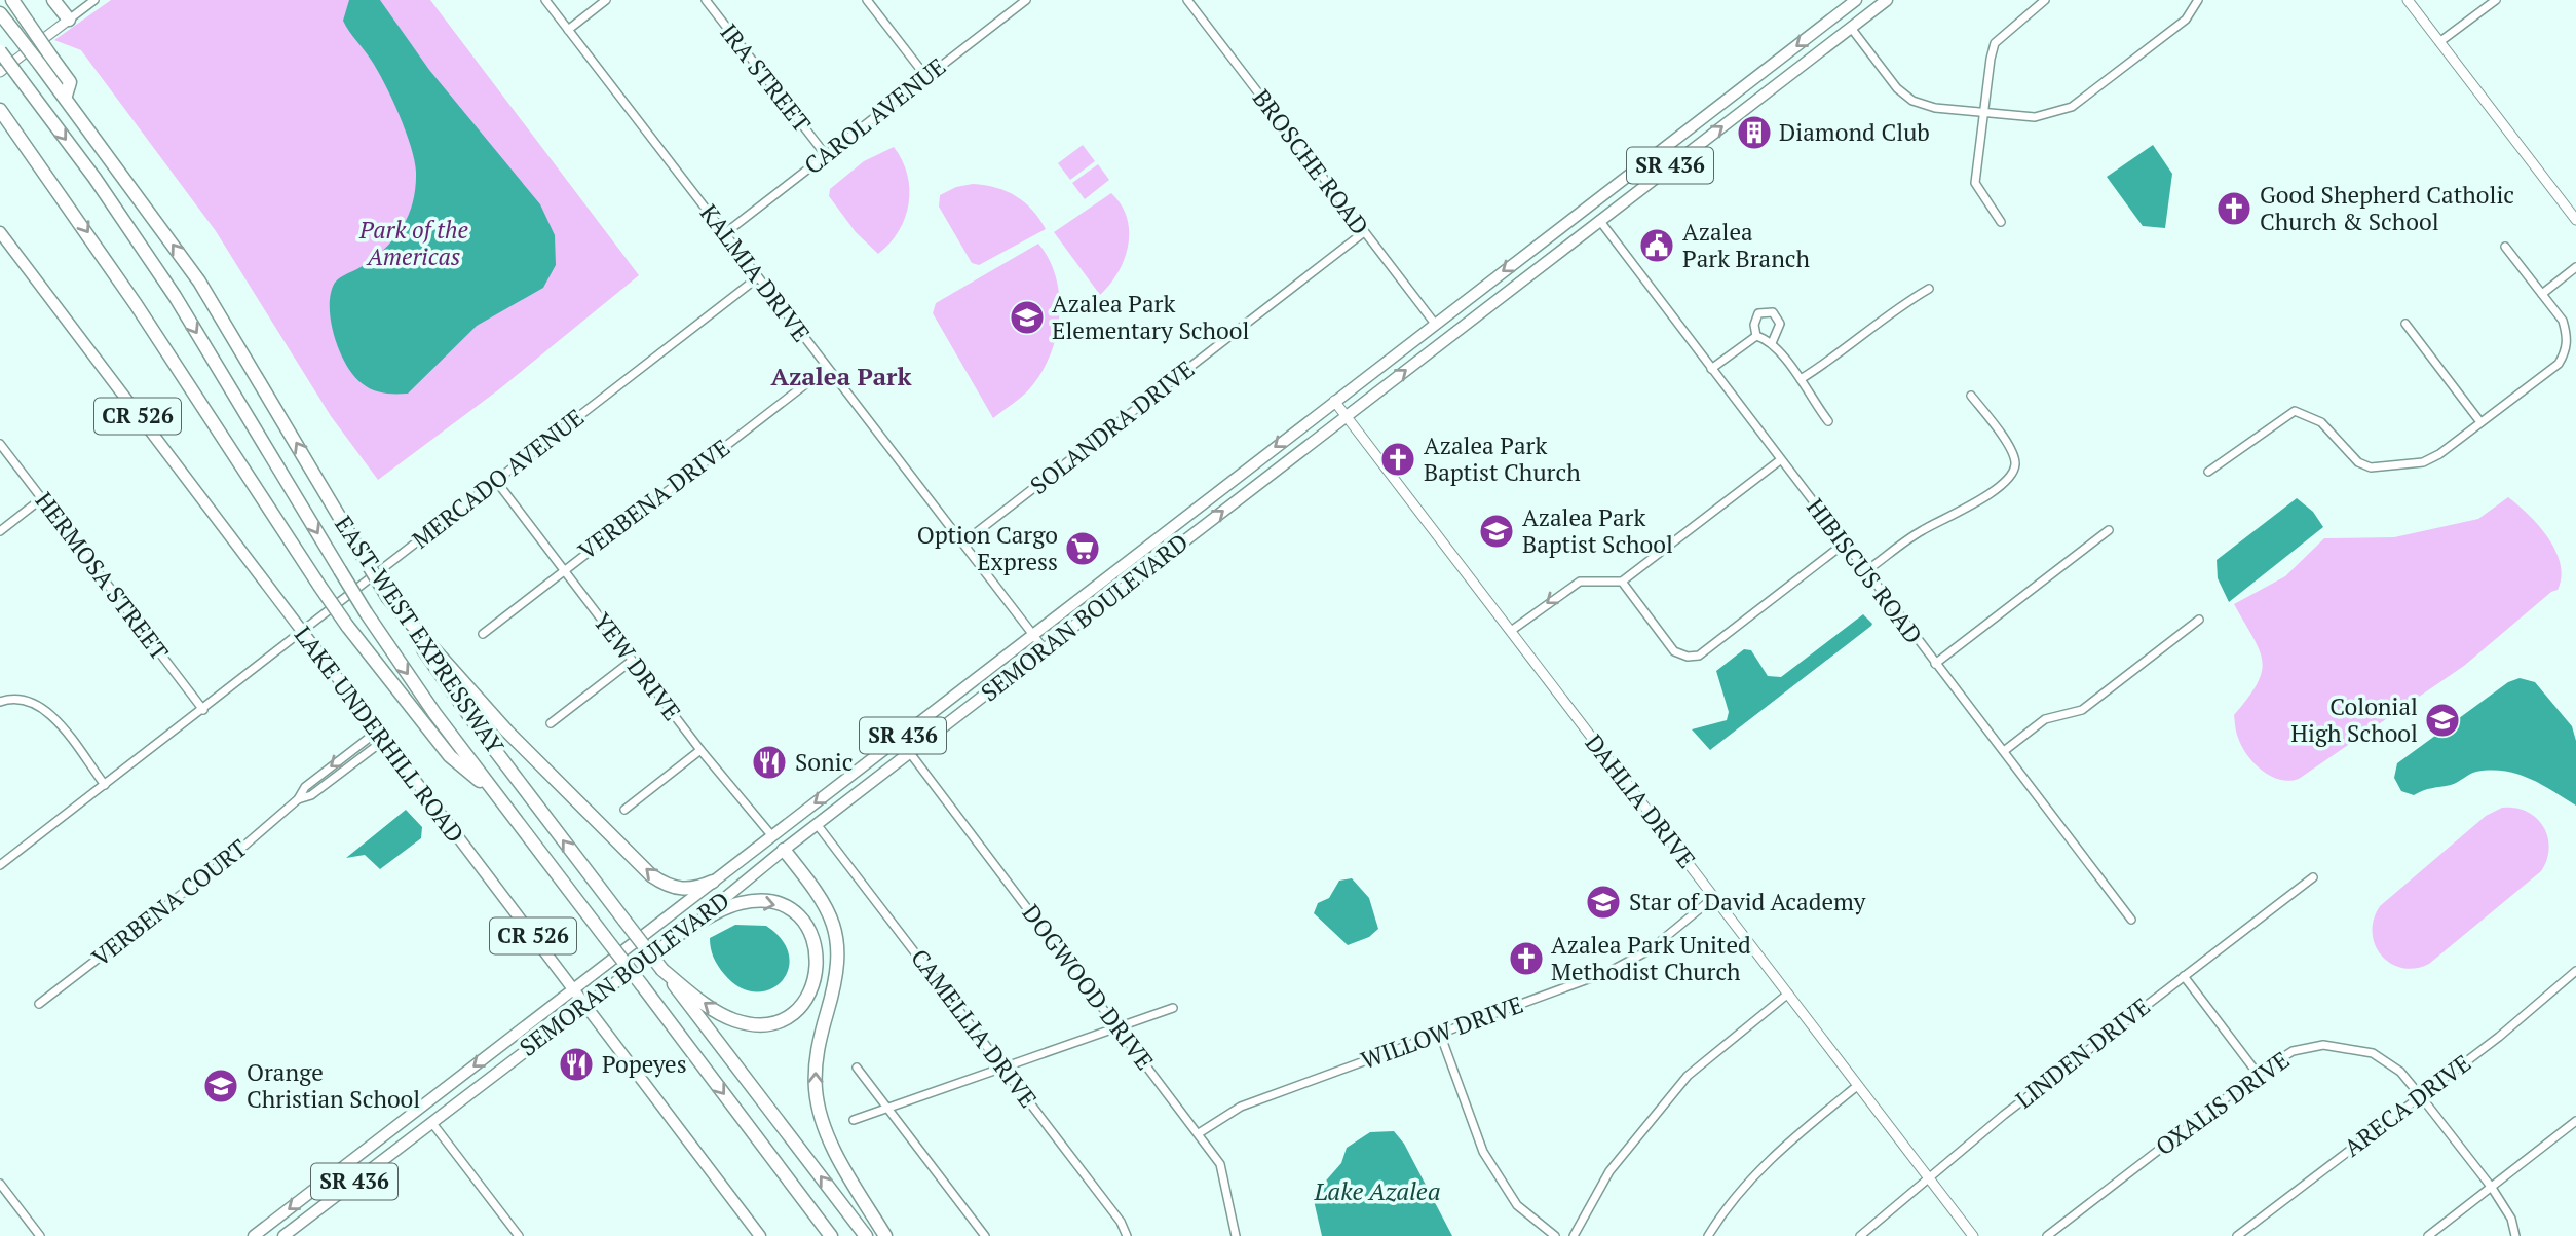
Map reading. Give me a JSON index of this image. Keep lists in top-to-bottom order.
{
  "streets": {
    "highway": ["EAST-WEST EXPRESSWAY"],
    "main road": [
      "SR 436",
      "CR 526",
      "SEMORAN BOULEVARD",
      "YEW DRIVE",
      "LAKE UNDERHILL ROAD"
    ],
    "street": [
      "IRA STREET",
      "CAROL AVENUE",
      "BROSCHE ROAD",
      "KALMIA DRIVE",
      "SOLANDRA DRIVE",
      "MERCADO AVENUE",
      "VERBENA DRIVE",
      "HIBISCUS ROAD",
      "HERMOSA STREET",
      "DAHLIA DRIVE",
      "VERBENA COURT",
      "DOGWOOD DRIVE",
      "CAMELLIA DRIVE",
      "WILLOW DRIVE",
      "LINDEN DRIVE",
      "OXALIS DRIVE",
      "ARECA DRIVE"
    ]
  },
  "crossings": [
    ["IRA STREET", "CAROL AVENUE"],
    ["CAROL AVENUE", "KALMIA DRIVE"],
    ["BROSCHE ROAD", "SOLANDRA DRIVE"],
    ["BROSCHE ROAD", "SEMORAN BOULEVARD"],
    ["KALMIA DRIVE", "SOLANDRA DRIVE"],
    ["KALMIA DRIVE", "MERCADO AVENUE"],
    ["KALMIA DRIVE", "VERBENA DRIVE"],
    ["KALMIA DRIVE", "SEMORAN BOULEVARD"],
    ["MERCADO AVENUE", "HERMOSA STREET"],
    ["MERCADO AVENUE", "YEW DRIVE"],
    ["MERCADO AVENUE", "LAKE UNDERHILL ROAD"],
    ["VERBENA DRIVE", "YEW DRIVE"],
    ["HIBISCUS ROAD", "SEMORAN BOULEVARD"],
    ["SEMORAN BOULEVARD", "YEW DRIVE"],
    ["SEMORAN BOULEVARD", "LAKE UNDERHILL ROAD"],
    ["SEMORAN BOULEVARD", "DAHLIA DRIVE"],
    ["SEMORAN BOULEVARD", "DOGWOOD DRIVE"],
    ["SEMORAN BOULEVARD", "CAMELLIA DRIVE"],
    ["LAKE UNDERHILL ROAD", "VERBENA COURT"],
    ["DAHLIA DRIVE", "WILLOW DRIVE"],
    ["DAHLIA DRIVE", "LINDEN DRIVE"],
    ["DOGWOOD DRIVE", "WILLOW DRIVE"],
    ["OXALIS DRIVE", "ARECA DRIVE"]
  ],
  "districts": ["Azalea Park"],
  "water": ["Lake Azalea"],
  "parks": ["Park of the Americas"],
  "places": {
    "building": ["Diamond Club"],
    "church": ["Good Shepherd Catholic Church & School", "Azalea Park Baptist Church", "Azalea Park United Methodist Church"],
    "public building": ["Azalea Park Branch"],
    "school or university": [
      "Azalea Park Elementary School",
      "Azalea Park Baptist School",
      "Colonial High School",
      "Star of David Academy",
      "Orange Christian School"
    ],
    "supermarket": ["Option Cargo Express"],
    "restaurant": ["Sonic", "Popeyes"]
  }
}
